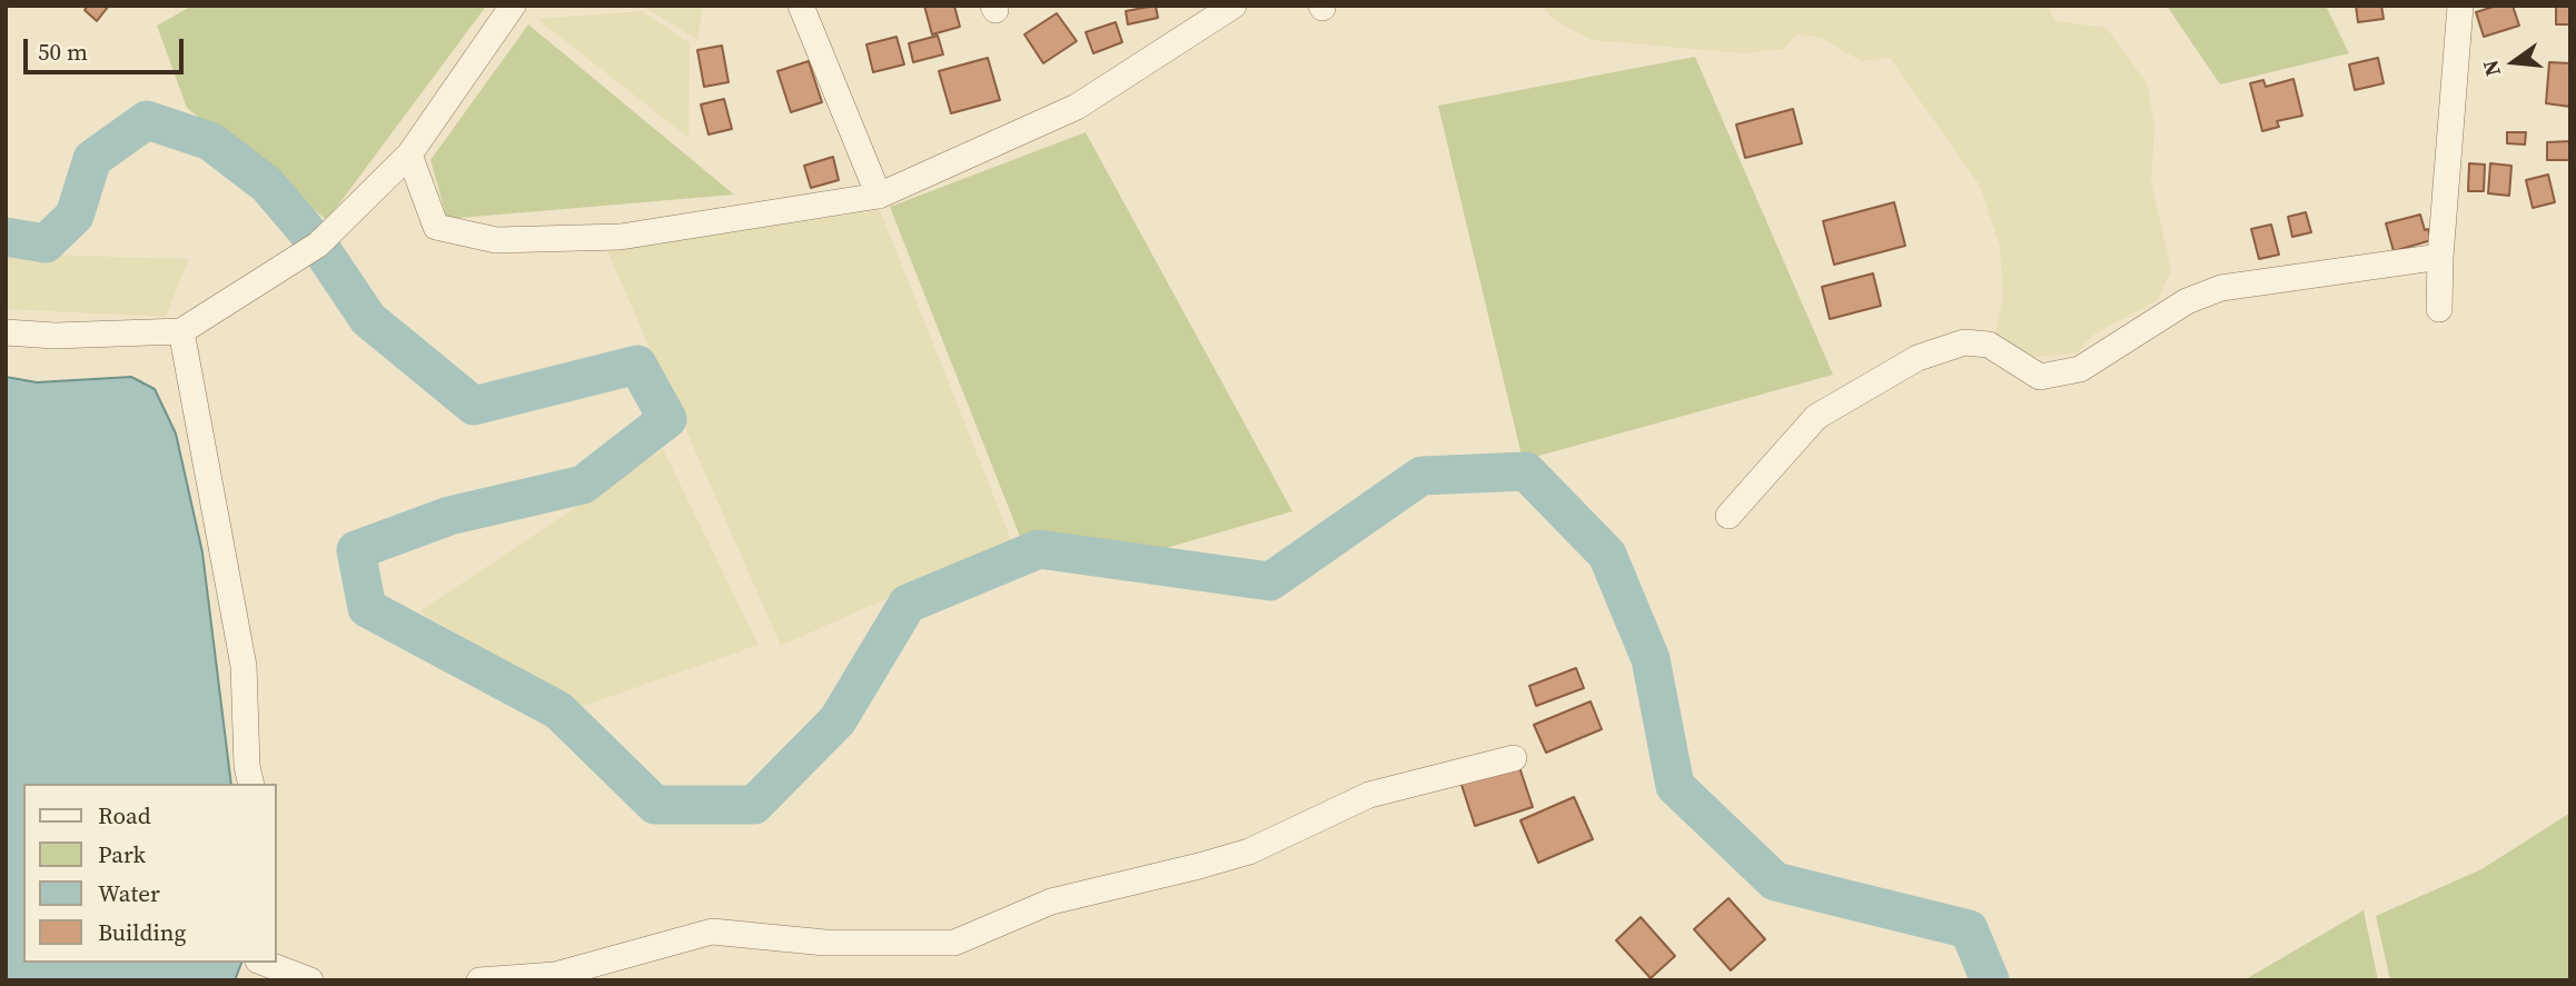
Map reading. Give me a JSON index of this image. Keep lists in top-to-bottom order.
{
  "legend": [
    "Road",
    "Park",
    "Water",
    "Building"
  ],
  "scale_bar": "50 m",
  "north": "left"
}
